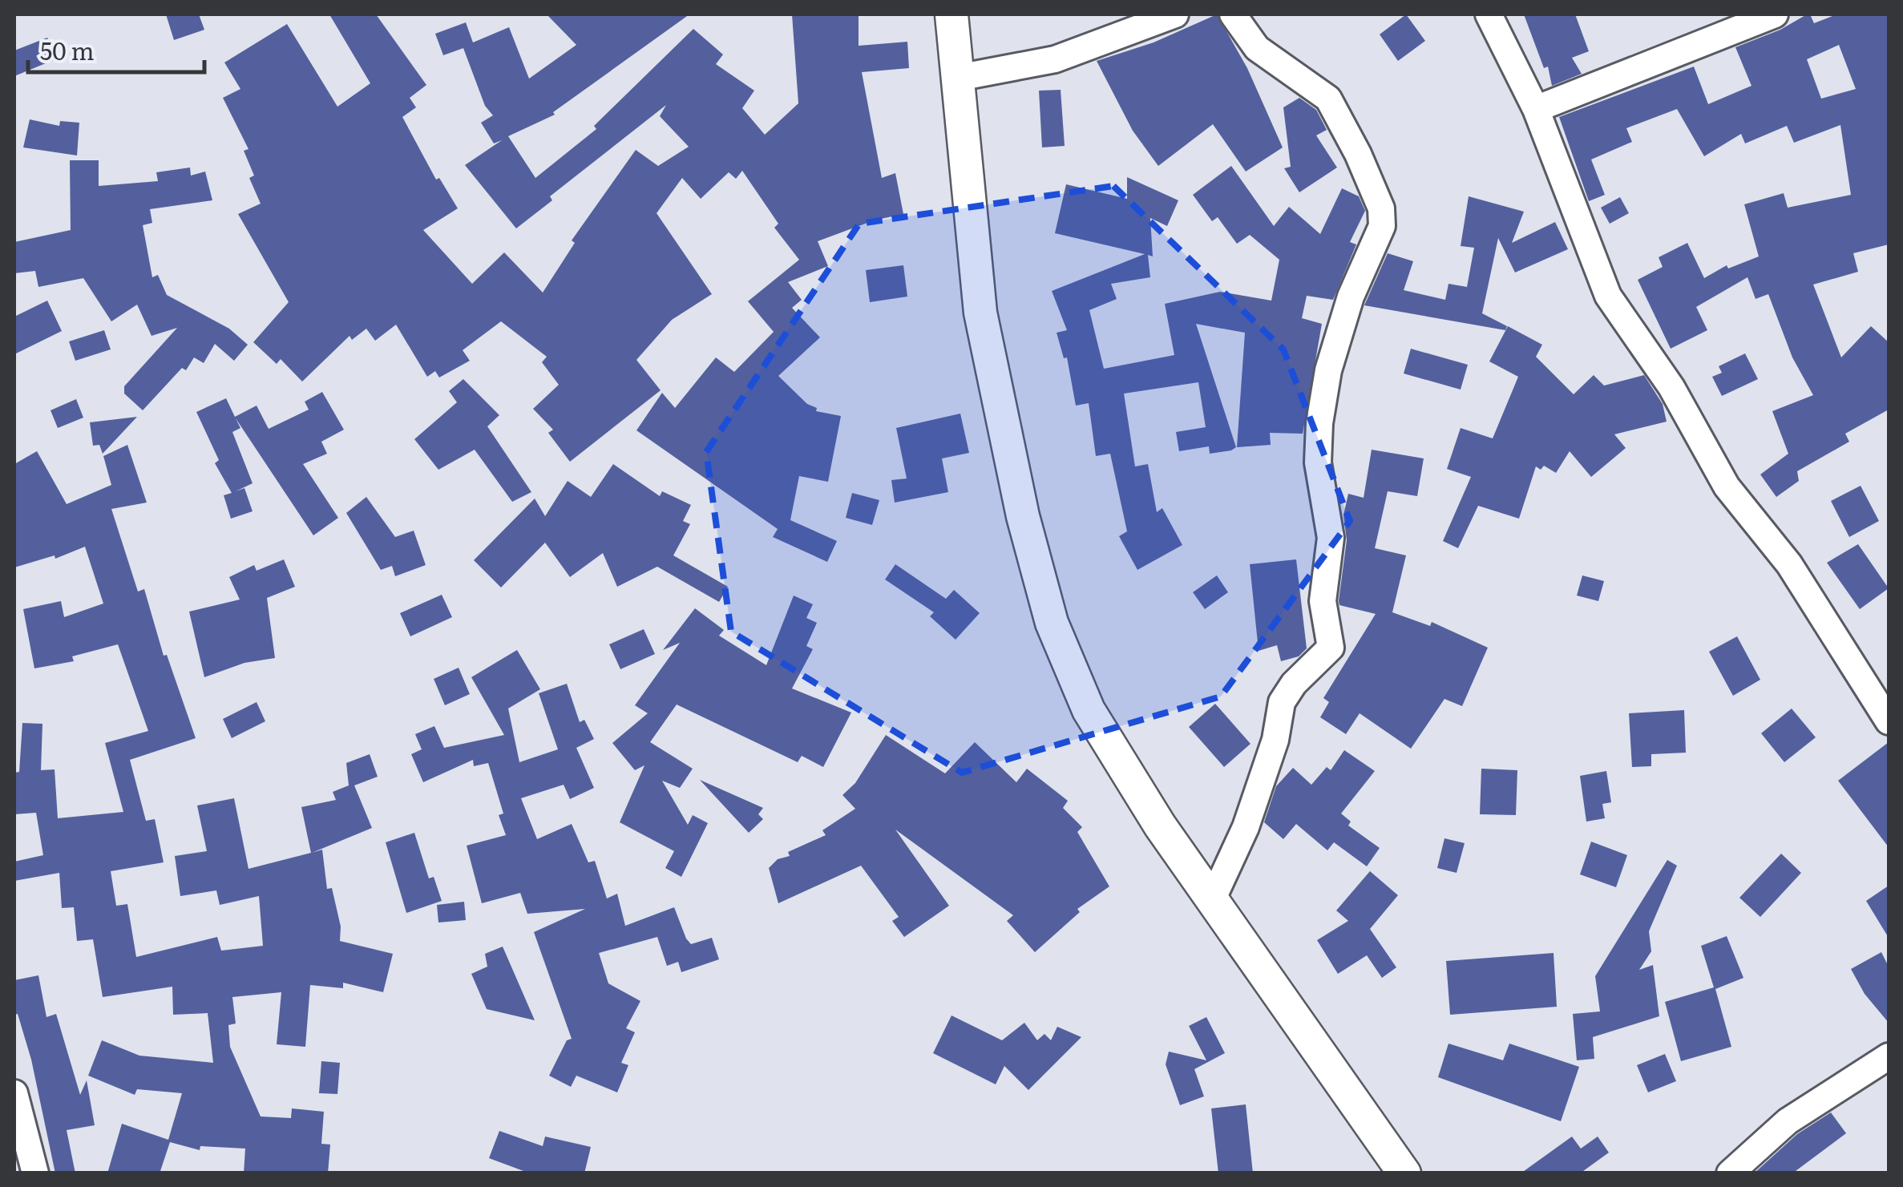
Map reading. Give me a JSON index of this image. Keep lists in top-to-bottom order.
{
  "scale_bar": "50 m"
}
